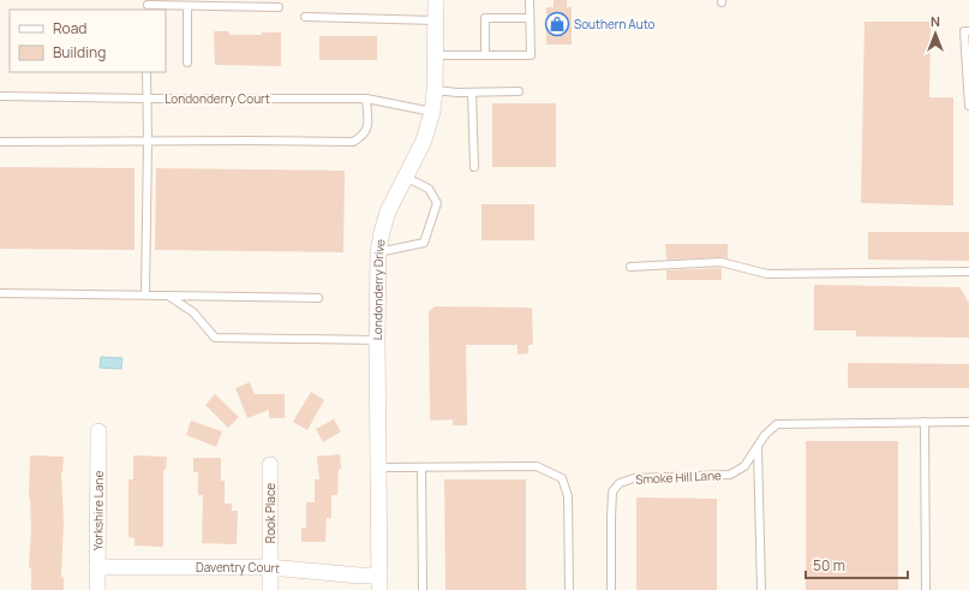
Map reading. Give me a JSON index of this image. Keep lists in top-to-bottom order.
{
  "streets": {
    "street": [
      "Londonderry Drive",
      "Yorkshire Lane",
      "Rook Place",
      "Daventry Court"
    ],
    "lane": ["Londonderry Court", "Smoke Hill Lane"]
  },
  "crossings": [
    ["Londonderry Court", "Londonderry Drive"],
    ["Londonderry Drive", "Daventry Court"],
    ["Yorkshire Lane", "Daventry Court"],
    ["Rook Place", "Daventry Court"]
  ],
  "places": {
    "shop": ["Southern Auto"]
  },
  "legend": ["Road", "Building"],
  "scale_bar": "50 m",
  "north": "top"
}
